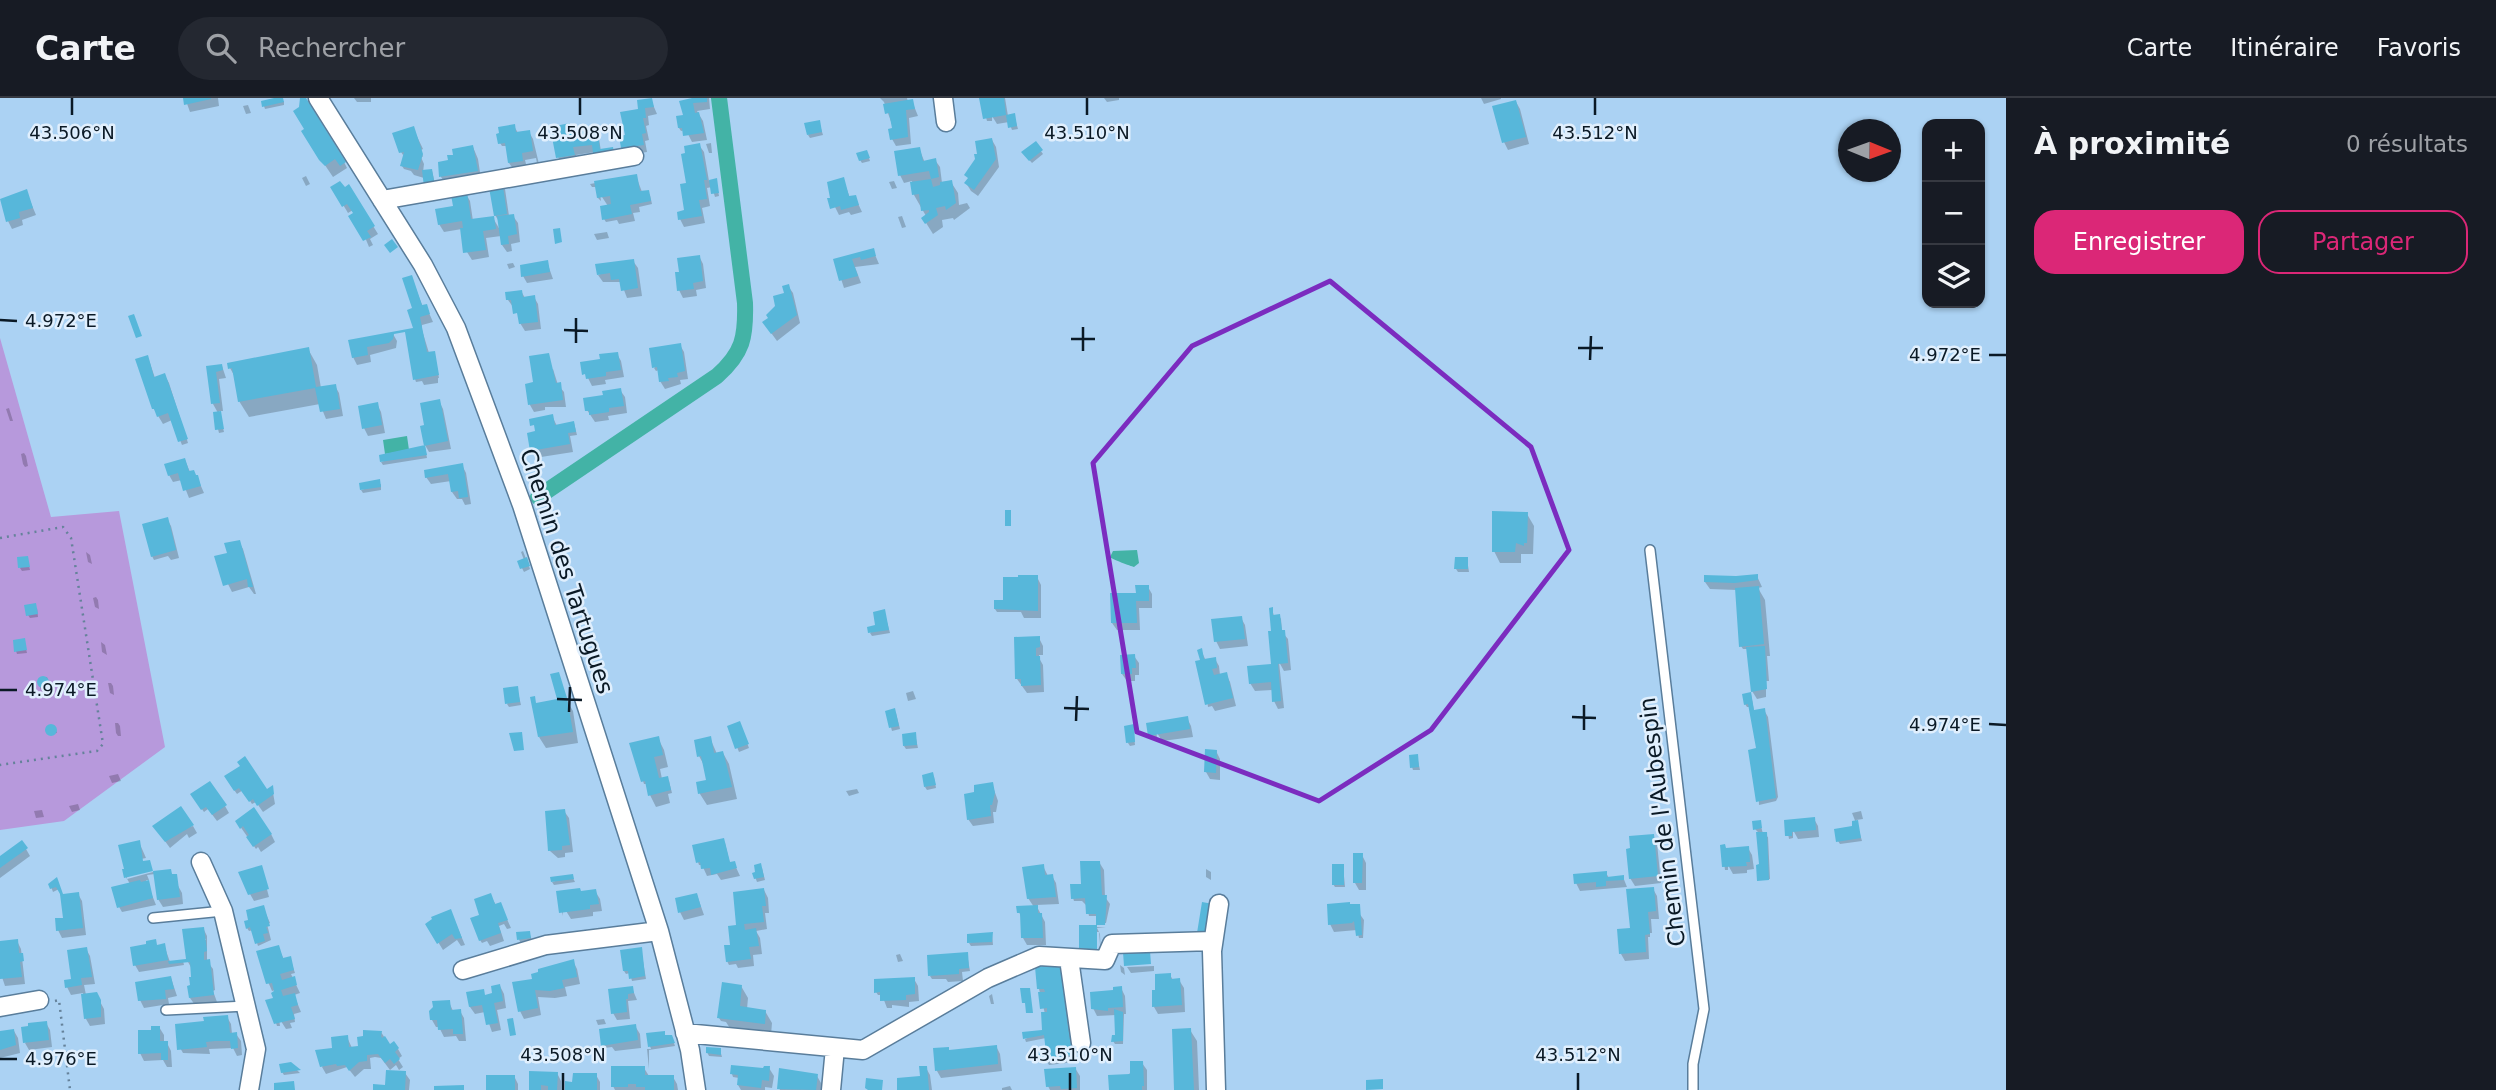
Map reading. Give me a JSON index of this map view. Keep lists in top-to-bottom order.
{
  "streets": {
    "street": ["Chemin des Tartugues"],
    "lane": ["Chemin de l'Aubespin"]
  },
  "north": "right",
  "page": {
    "header": "Carte",
    "search": "Rechercher",
    "nav": ["Carte", "Itinéraire", "Favoris"],
    "heading": ["À proximité", "0 résultats"],
    "map_buttons": ["+", "−"],
    "buttons": ["Enregistrer", "Partager"]
  },
  "coordinates": [
    "43.506°N",
    "43.508°N",
    "43.510°N",
    "43.512°N",
    "4.972°E",
    "4.974°E",
    "4.976°E"
  ]
}
